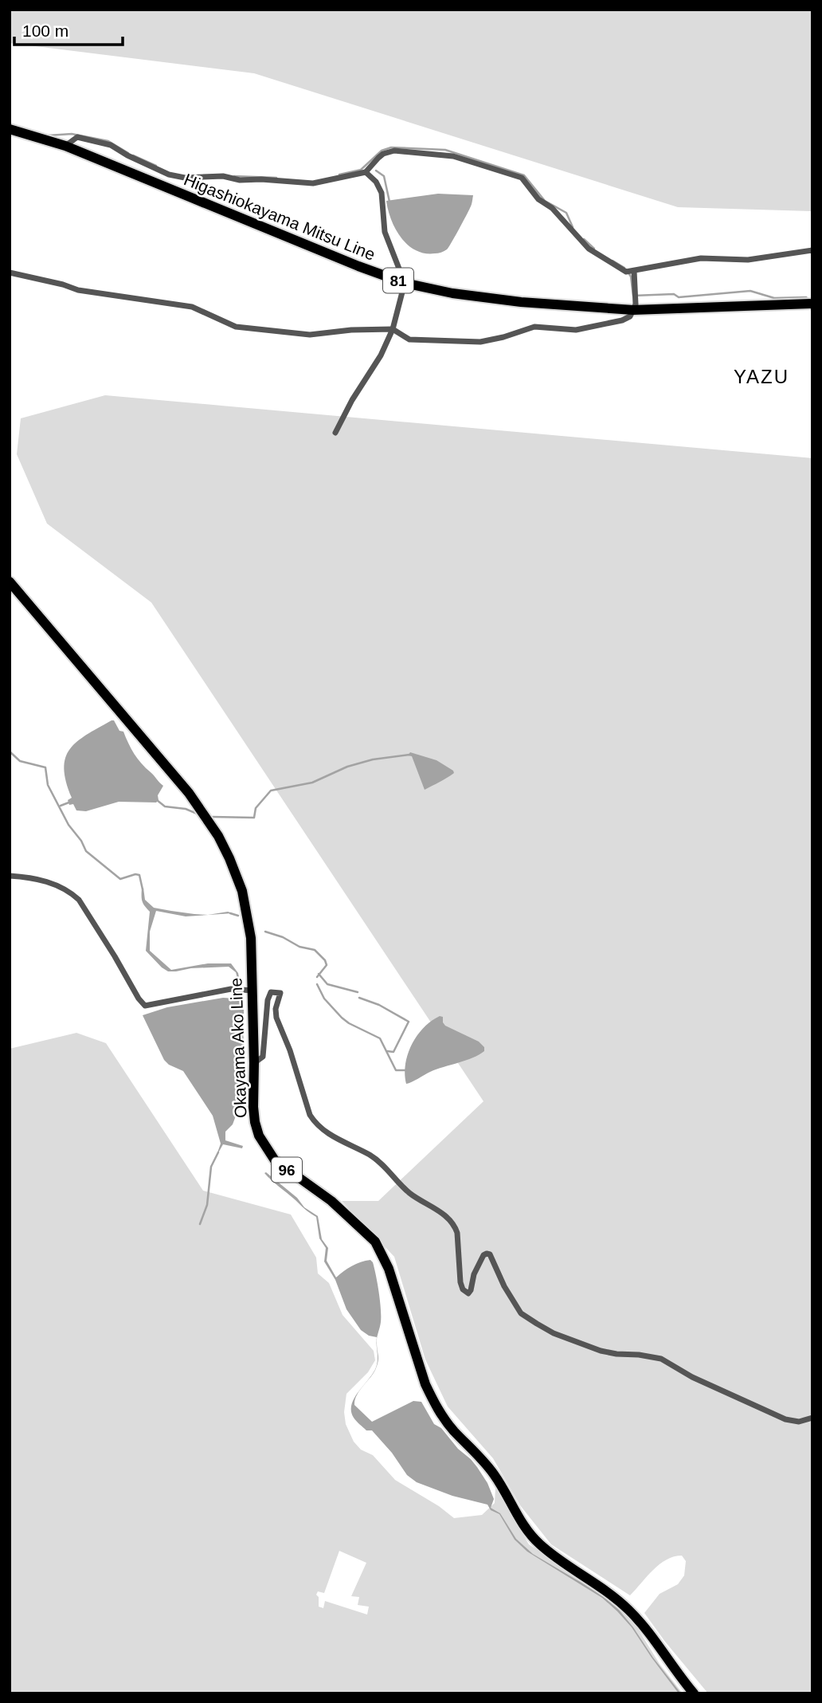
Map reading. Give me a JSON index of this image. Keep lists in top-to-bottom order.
{
  "streets": {
    "main road": [
      "Higashiokayama Mitsu Line",
      "81",
      "Okayama Ako Line",
      "96"
    ]
  },
  "districts": ["YAZU"],
  "scale_bar": "100 m"
}
